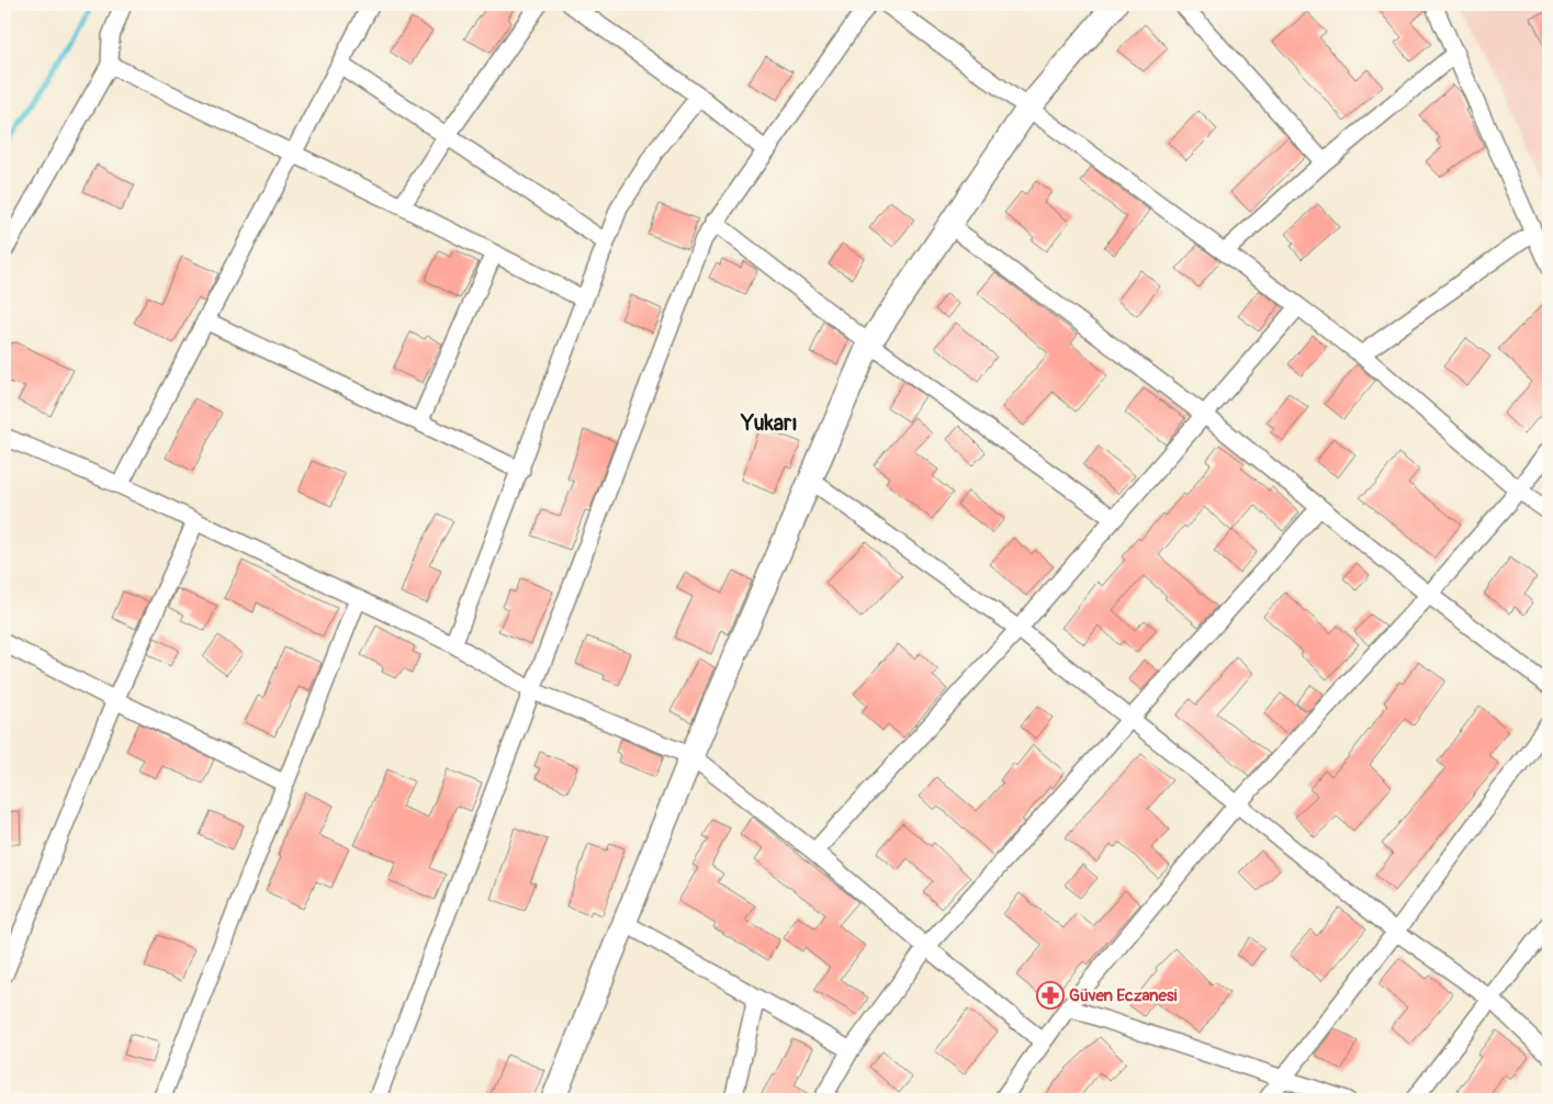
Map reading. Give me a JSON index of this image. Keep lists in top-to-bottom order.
{
  "districts": ["Yukarı"],
  "places": {
    "pharmacy": ["Güven Eczanesi"]
  }
}
